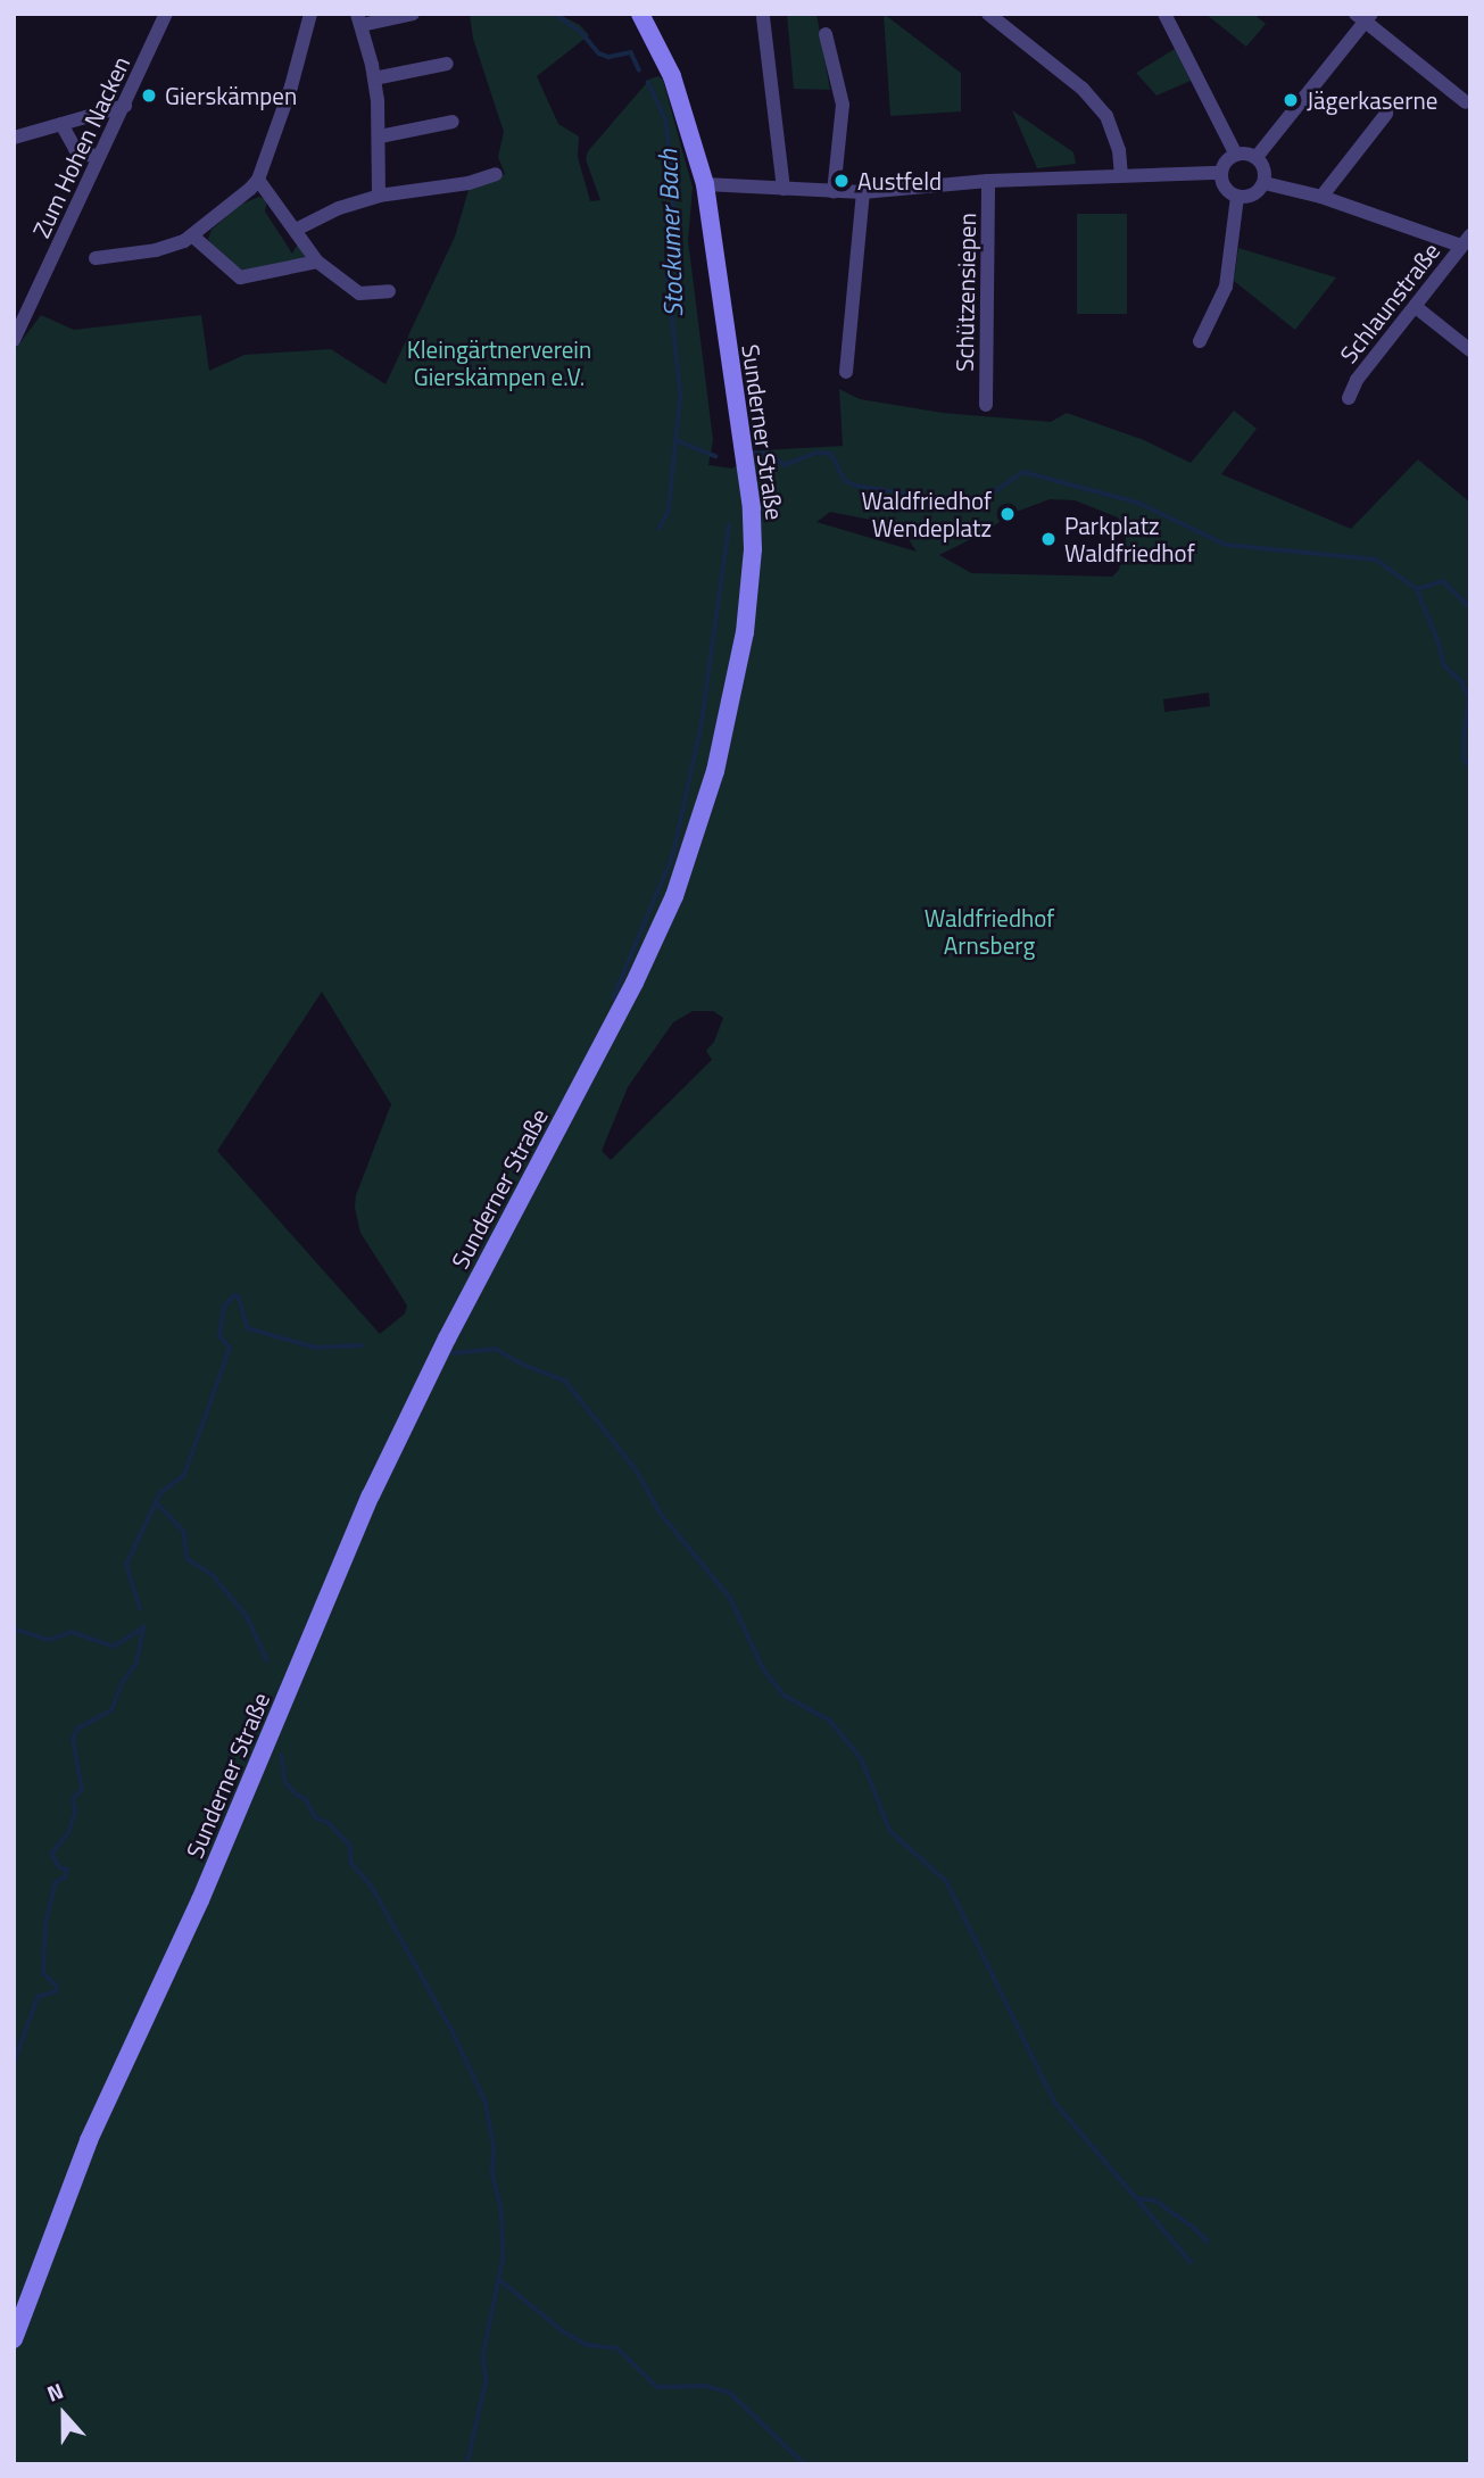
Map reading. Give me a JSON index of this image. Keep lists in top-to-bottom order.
{
  "streets": {
    "main road": ["Sunderner Straße"],
    "street": ["Zum Hohen Nacken", "Schützensiepen", "Schlaunstraße"]
  },
  "water": ["Stockumer Bach"],
  "parks": ["Kleingärtnerverein Gierskämpen e.V.", "Waldfriedhof Arnsberg"],
  "places": [
    "Gierskämpen",
    "Jägerkaserne",
    "Austfeld",
    "Waldfriedhof Wendeplatz",
    "Parkplatz Waldfriedhof"
  ],
  "north": "top"
}
